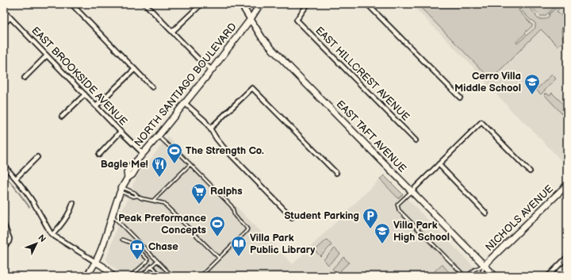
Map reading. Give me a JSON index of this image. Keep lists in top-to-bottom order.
{
  "streets": {
    "street": [
      "EAST HILLCREST AVENUE",
      "EAST BROOKSIDE AVENUE",
      "NORTH SANTIAGO BOULEVARD",
      "EAST TAFT AVENUE",
      "NICHOLS AVENUE"
    ]
  },
  "crossings": [
    ["EAST BROOKSIDE AVENUE", "NORTH SANTIAGO BOULEVARD"],
    ["NORTH SANTIAGO BOULEVARD", "EAST TAFT AVENUE"],
    ["EAST TAFT AVENUE", "NICHOLS AVENUE"]
  ],
  "places": {
    "school or university": ["Cerro Villa Middle School", "Villa Park High School"],
    "sports": ["The Strength Co.", "Peak Preformance Concepts"],
    "restaurant": ["Bagle Me!"],
    "supermarket": ["Ralphs"],
    "parking": ["Student Parking"],
    "library": ["Villa Park Public Library"],
    "bank": ["Chase"]
  },
  "north": "top right"
}
